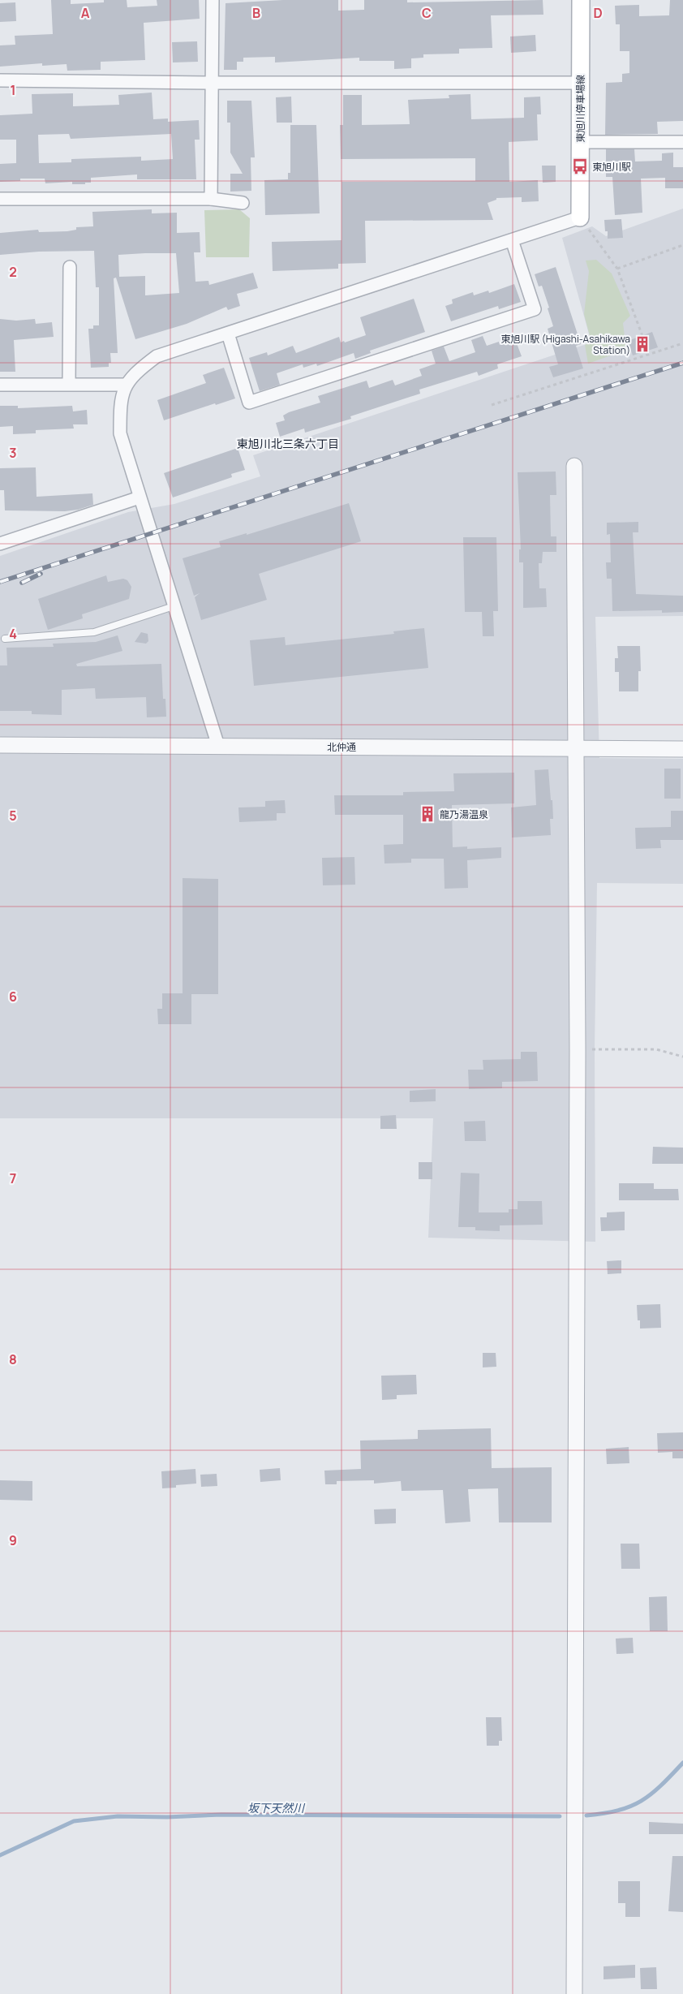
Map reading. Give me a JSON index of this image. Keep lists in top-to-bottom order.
{
  "streets": {
    "main road": ["東旭川停車場線"],
    "street": ["北仲通"]
  },
  "districts": ["東旭川北三条六丁目"],
  "water": ["坂下天然川"],
  "places": {
    "bus stop": ["東旭川駅"],
    "building": ["東旭川駅 (Higashi-Asahikawa Station)", "龍乃湯温泉"]
  },
  "grid": {
    "columns": [
      "A",
      "B",
      "C",
      "D"
    ],
    "rows": [
      "1",
      "2",
      "3",
      "4",
      "5",
      "6",
      "7",
      "8",
      "9"
    ]
  }
}
